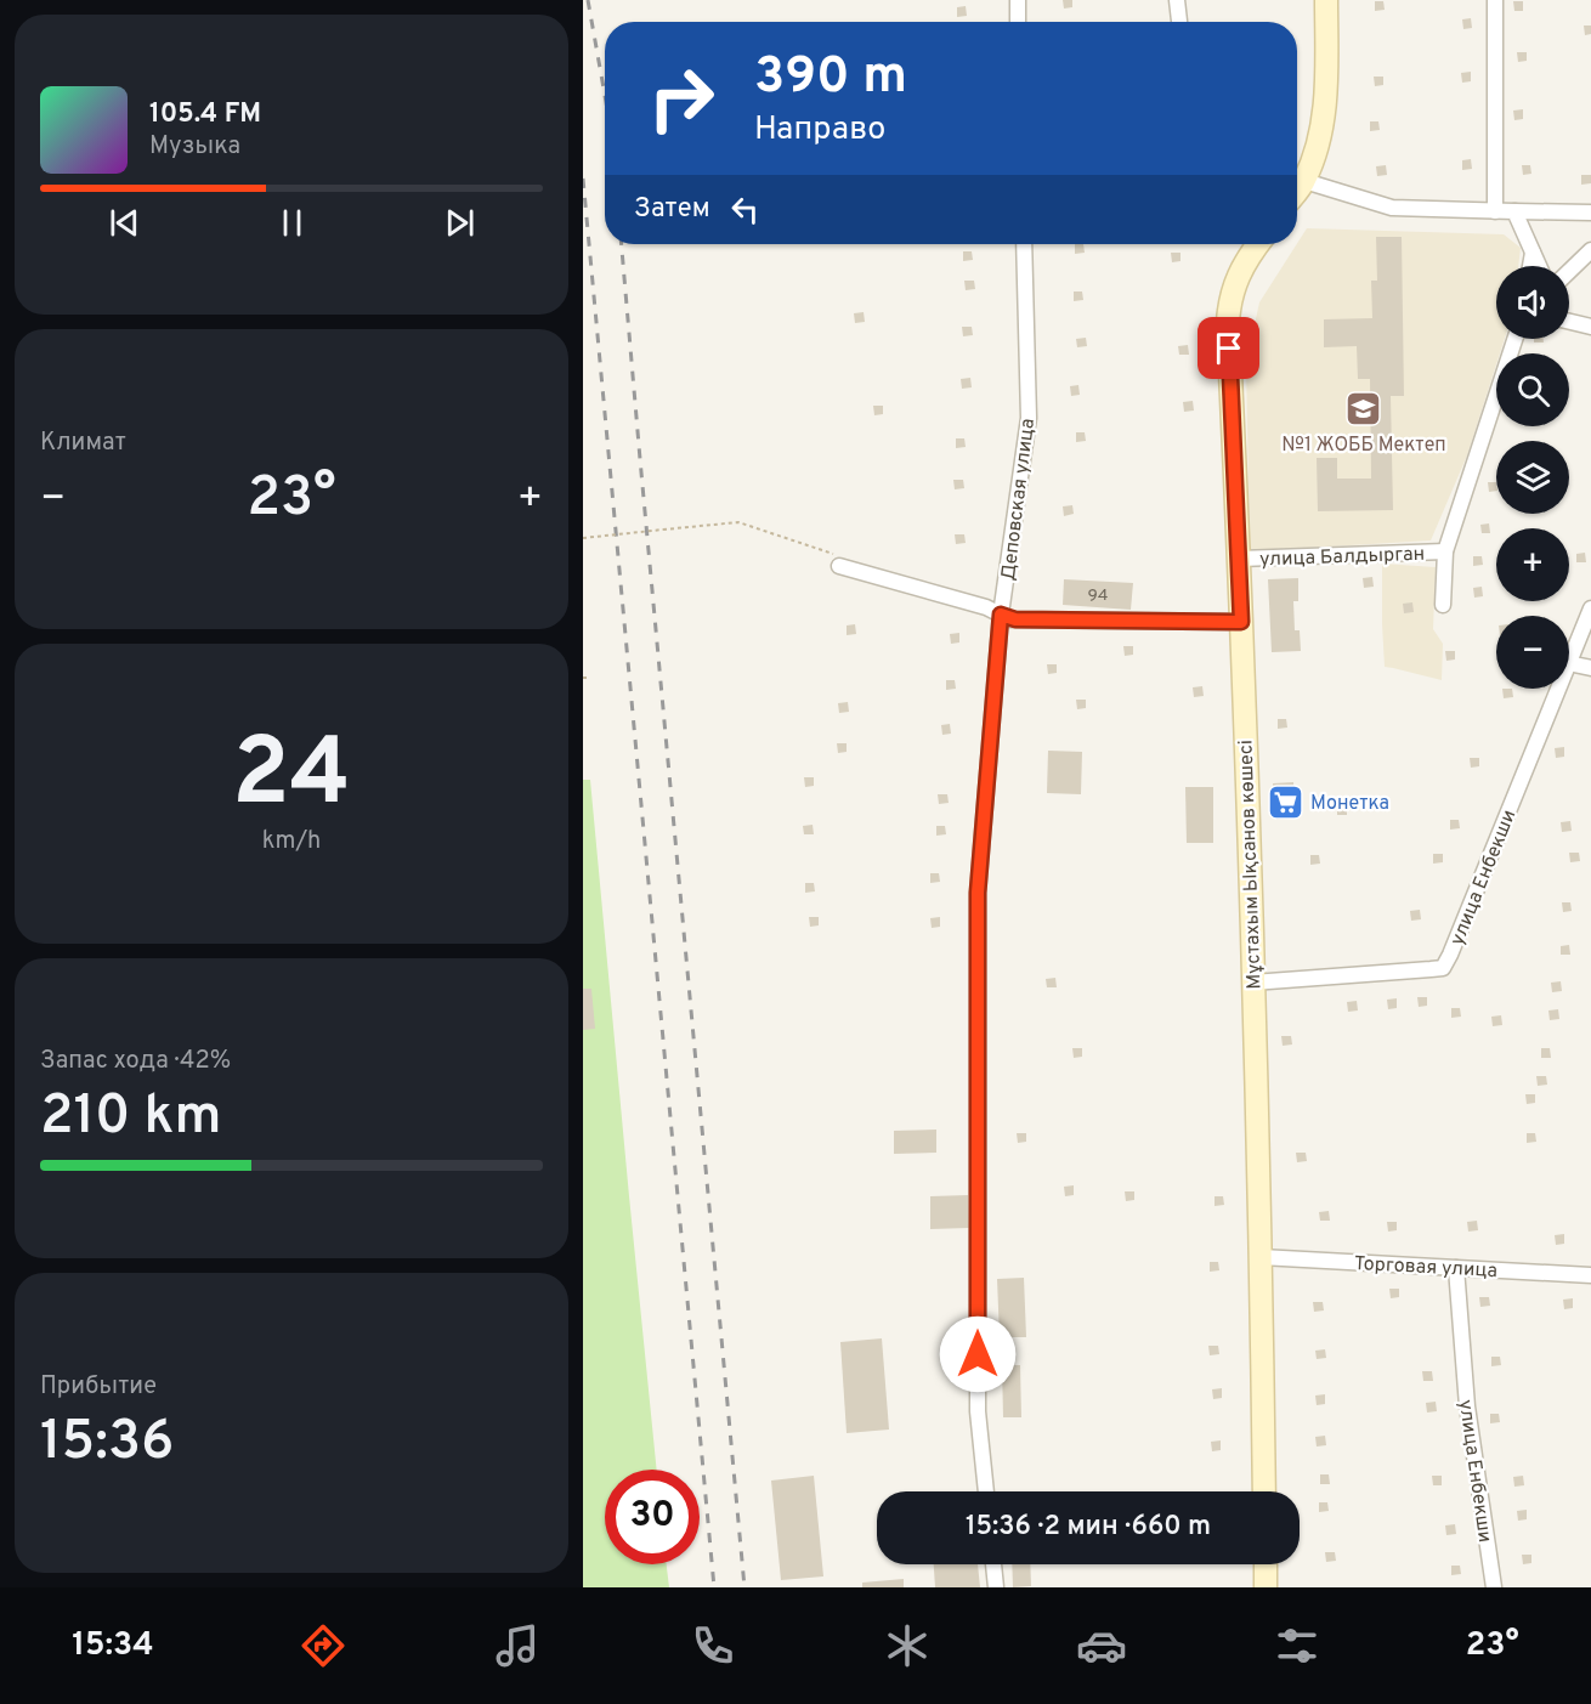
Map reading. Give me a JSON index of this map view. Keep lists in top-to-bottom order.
{
  "streets": {
    "main road": ["Мұстахым Ықсанов көшесі"],
    "street": [
      "Деповская улица",
      "улица Балдырган",
      "улица Енбекши",
      "Торговая улица"
    ]
  },
  "crossings": [
    ["улица Балдырган", "Мұстахым Ықсанов көшесі"],
    ["Мұстахым Ықсанов көшесі", "улица Енбекши"],
    ["Мұстахым Ықсанов көшесі", "Торговая улица"],
    ["улица Енбекши", "Торговая улица"]
  ],
  "places": {
    "school or university": ["№1 ЖОББ Мектеп"],
    "supermarket": ["Монетка"]
  },
  "house_numbers": ["94"],
  "page": {
    "turn": ["390 m", "Направо"],
    "song": ["105.4 FM", "Музыка"],
    "then": "Затем",
    "map_buttons": ["+", "−"],
    "tile": [
      "Климат",
      ["24", "km/h"],
      ["Запас хода · 42%", "210 km"],
      ["Прибытие", "15:36"]
    ],
    "heat": ["−", "23°", "+"],
    "limit": "30",
    "trip": "15:36 · 2 мин · 660 m",
    "tabs": ["15:34", "23°"]
  }
}
